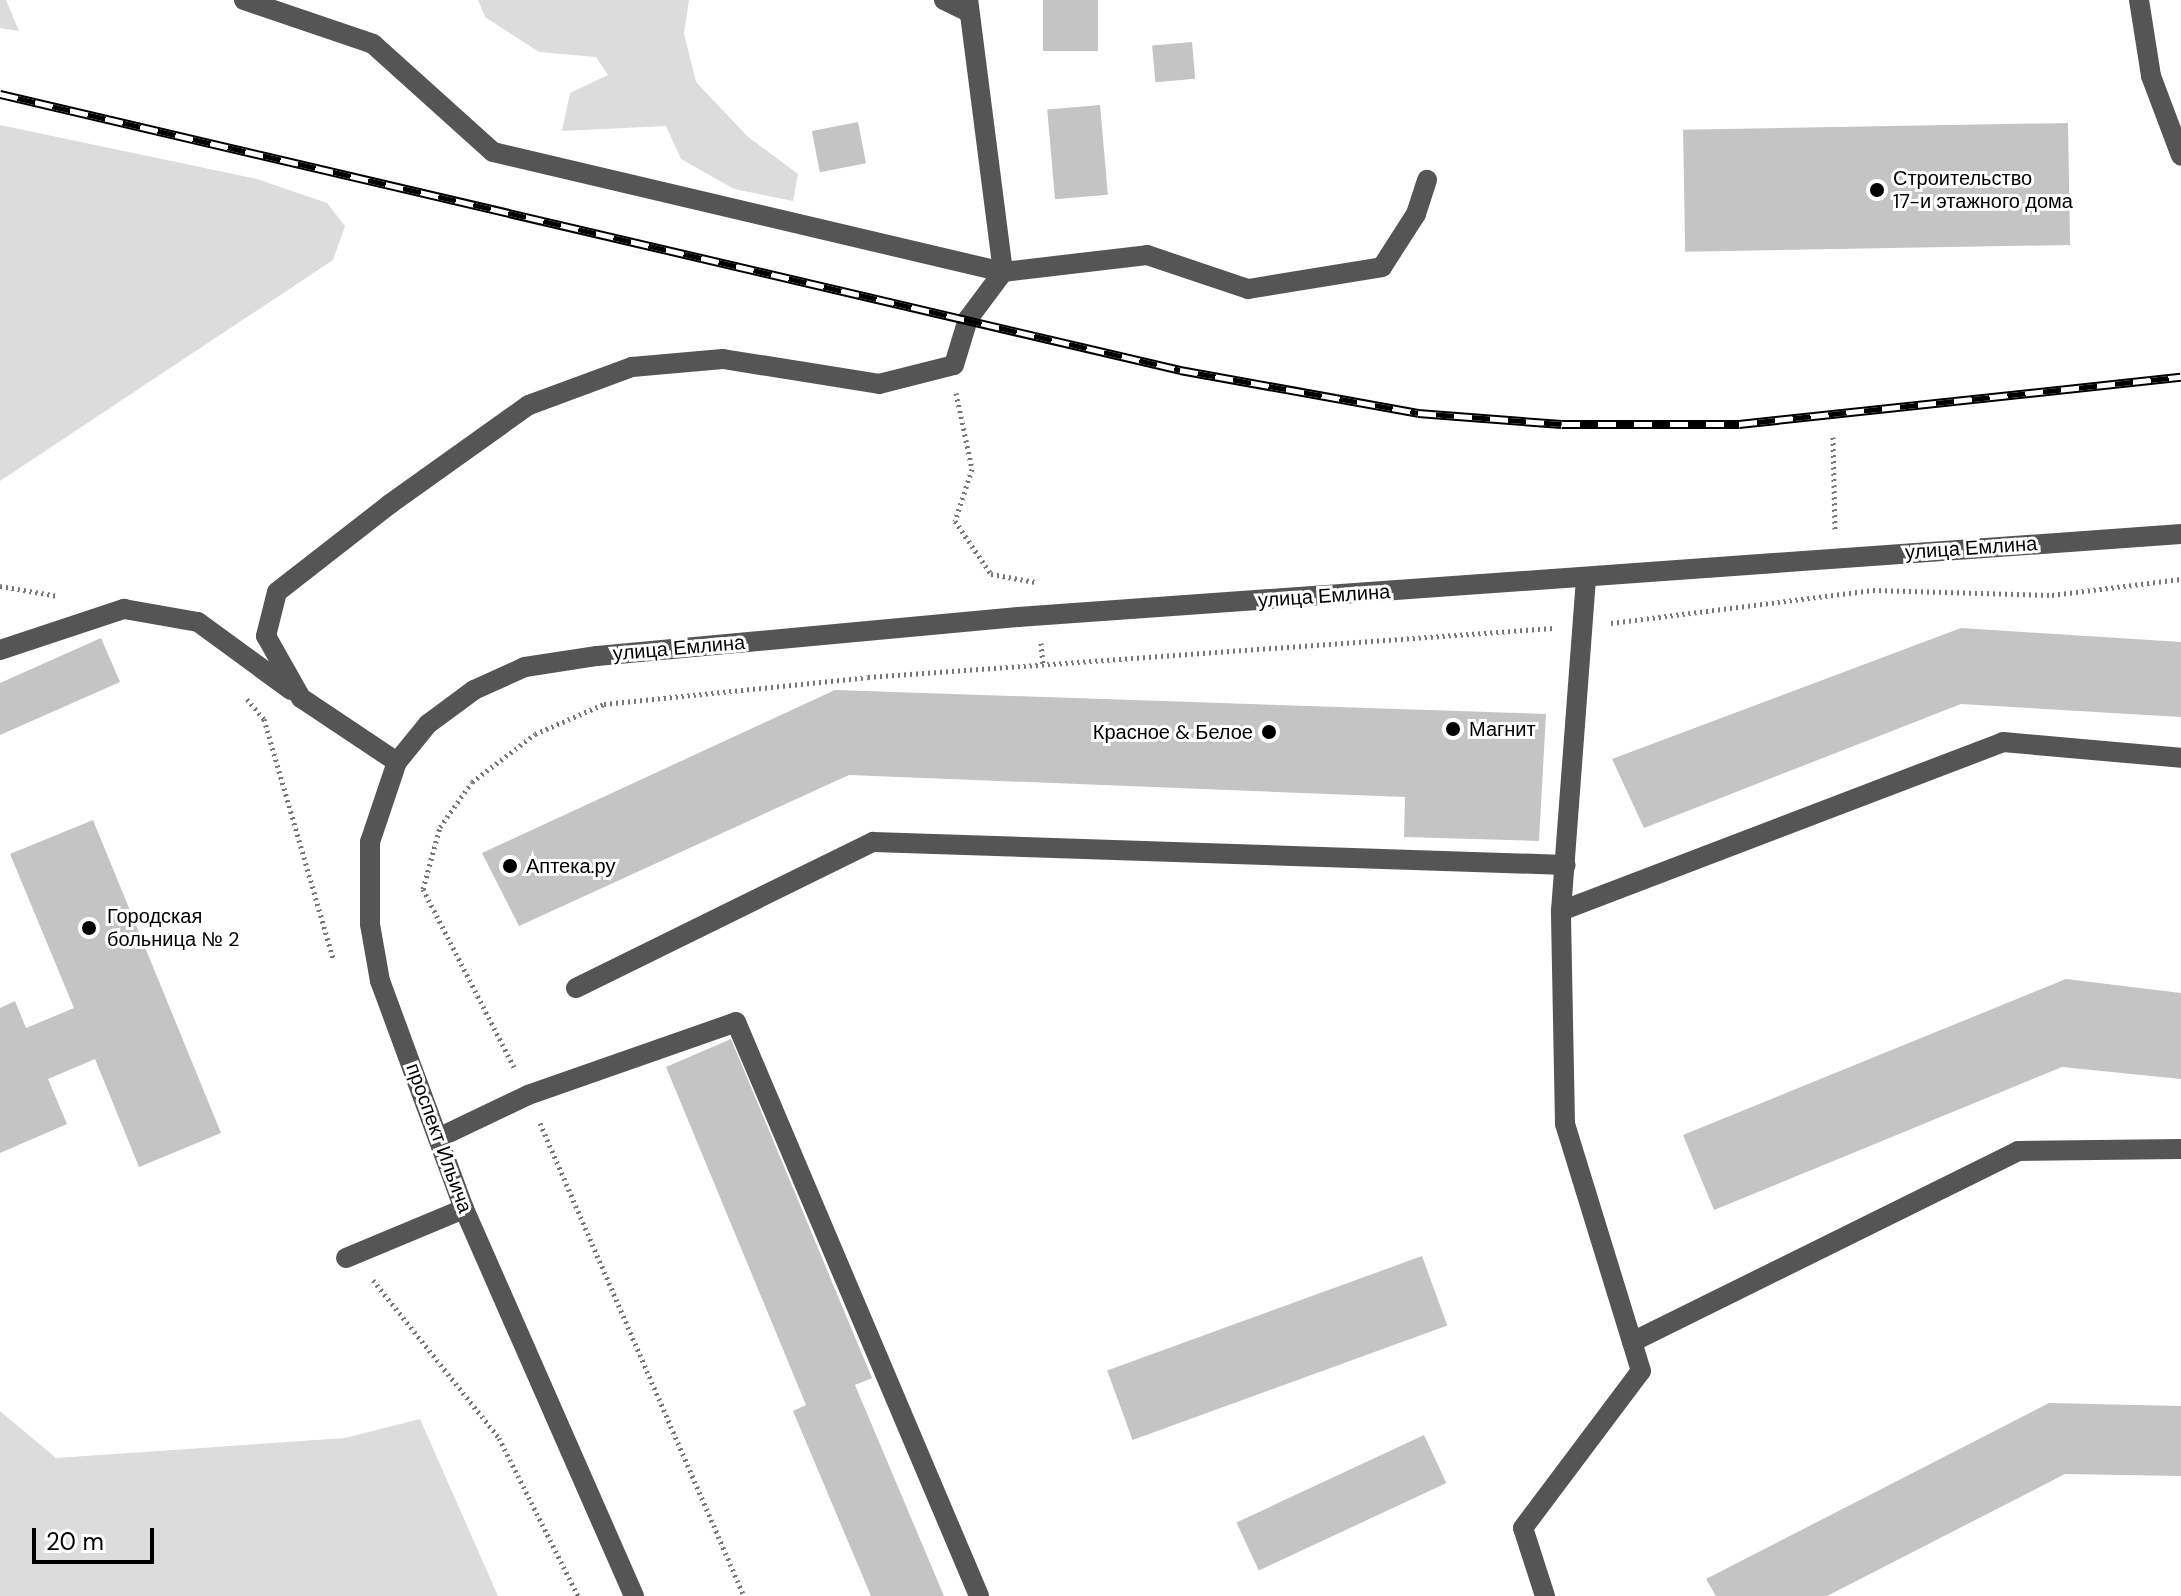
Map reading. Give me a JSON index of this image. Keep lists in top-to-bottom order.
{
  "streets": {
    "street": ["улица Емлина", "проспект Ильича"]
  },
  "crossings": [
    ["улица Емлина", "проспект Ильича"]
  ],
  "places": [
    "Строительство 17-и этажного дома",
    "Магнит",
    "Красное & Белое",
    "Аптека.ру",
    "Городская больница № 2"
  ],
  "scale_bar": "20 m"
}
